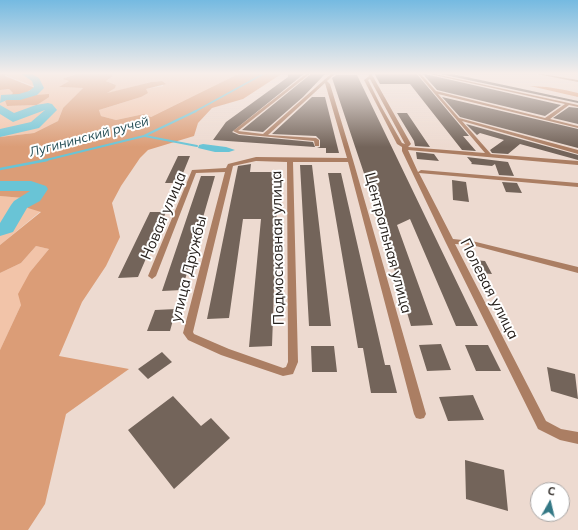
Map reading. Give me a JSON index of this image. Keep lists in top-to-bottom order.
{
  "streets": {
    "street": [
      "Новая улица",
      "Центральная улица",
      "Подмосковная улица",
      "улица Дружбы",
      "Полевая улица"
    ]
  },
  "crossings": [
    ["Новая улица", "улица Дружбы"],
    ["Центральная улица", "Подмосковная улица"],
    ["Подмосковная улица", "улица Дружбы"]
  ],
  "water": ["Лугининский ручей"],
  "north": "top"
}
